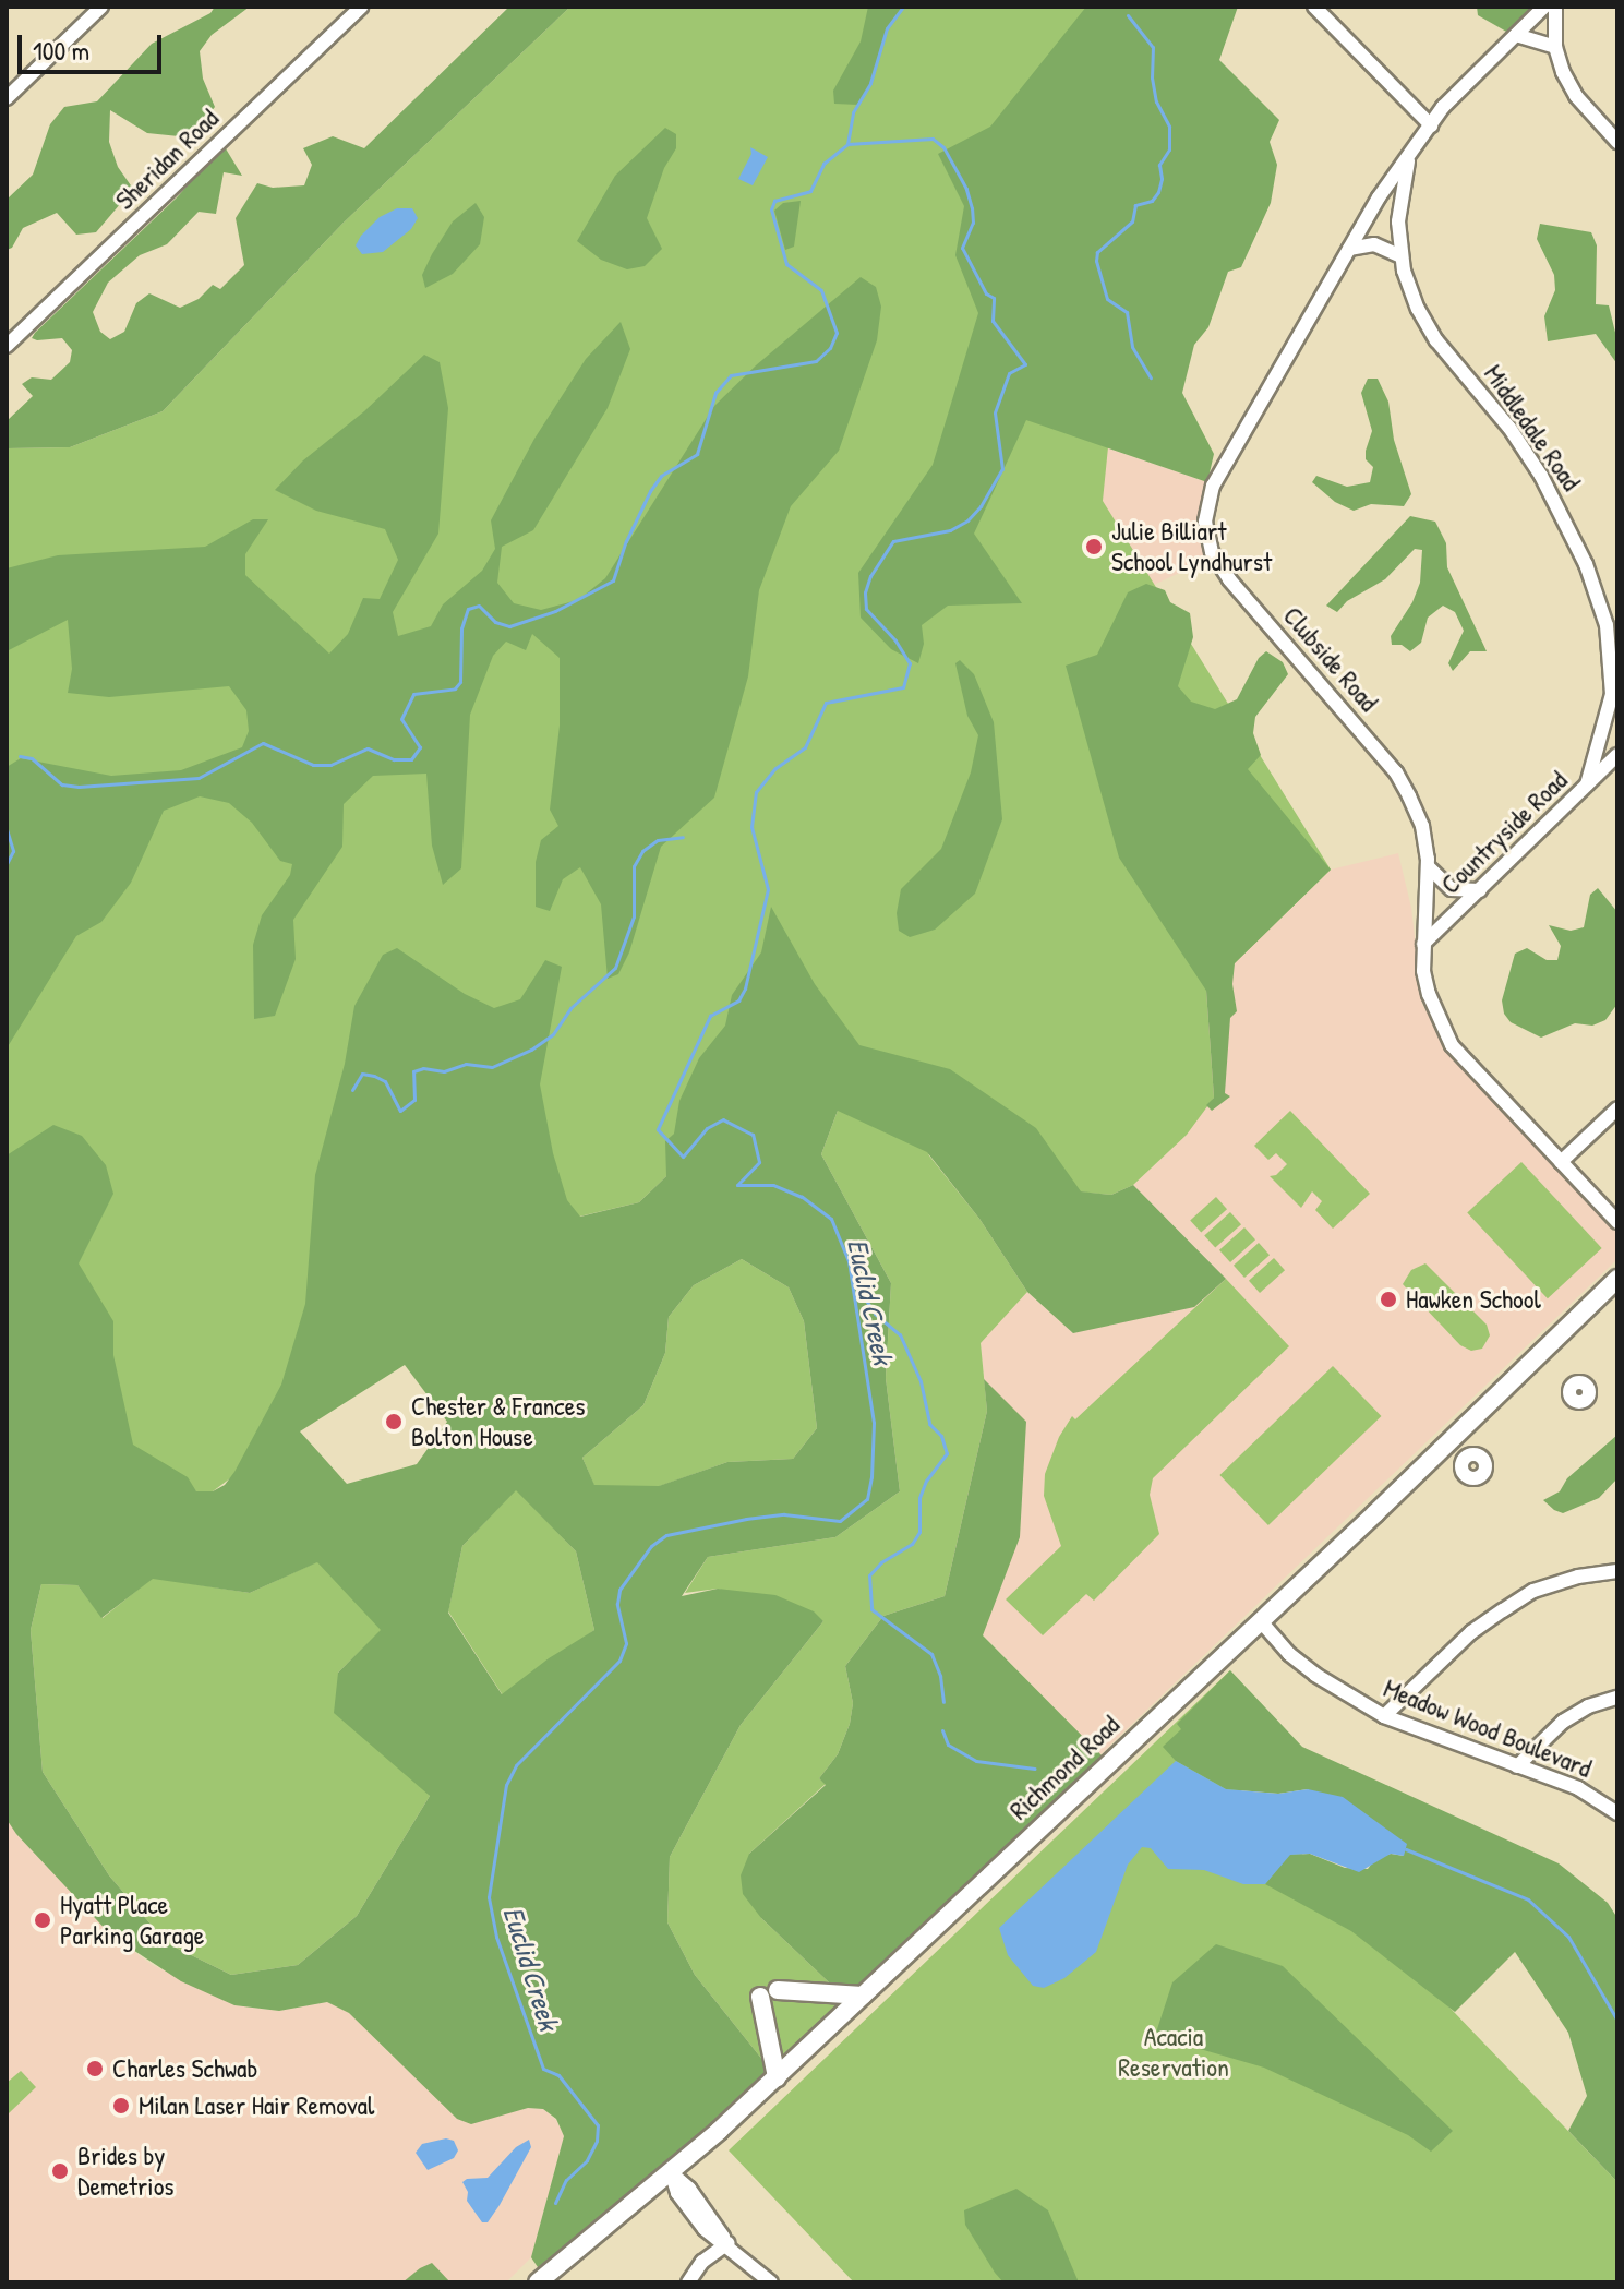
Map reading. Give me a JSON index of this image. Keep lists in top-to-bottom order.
{
  "streets": {
    "main road": ["Richmond Road"],
    "street": [
      "Sheridan Road",
      "Middledale Road",
      "Clubside Road",
      "Countryside Road",
      "Meadow Wood Boulevard"
    ]
  },
  "crossings": [
    ["Middledale Road", "Clubside Road"],
    ["Middledale Road", "Countryside Road"],
    ["Clubside Road", "Countryside Road"],
    ["Meadow Wood Boulevard", "Richmond Road"]
  ],
  "water": ["Euclid Creek"],
  "parks": ["Acacia Reservation"],
  "places": [
    "Julie Billiart School Lyndhurst",
    "Hawken School",
    "Chester & Frances Bolton House",
    "Hyatt Place Parking Garage",
    "Charles Schwab",
    "Milan Laser Hair Removal",
    "Brides by Demetrios"
  ],
  "scale_bar": "100 m"
}
